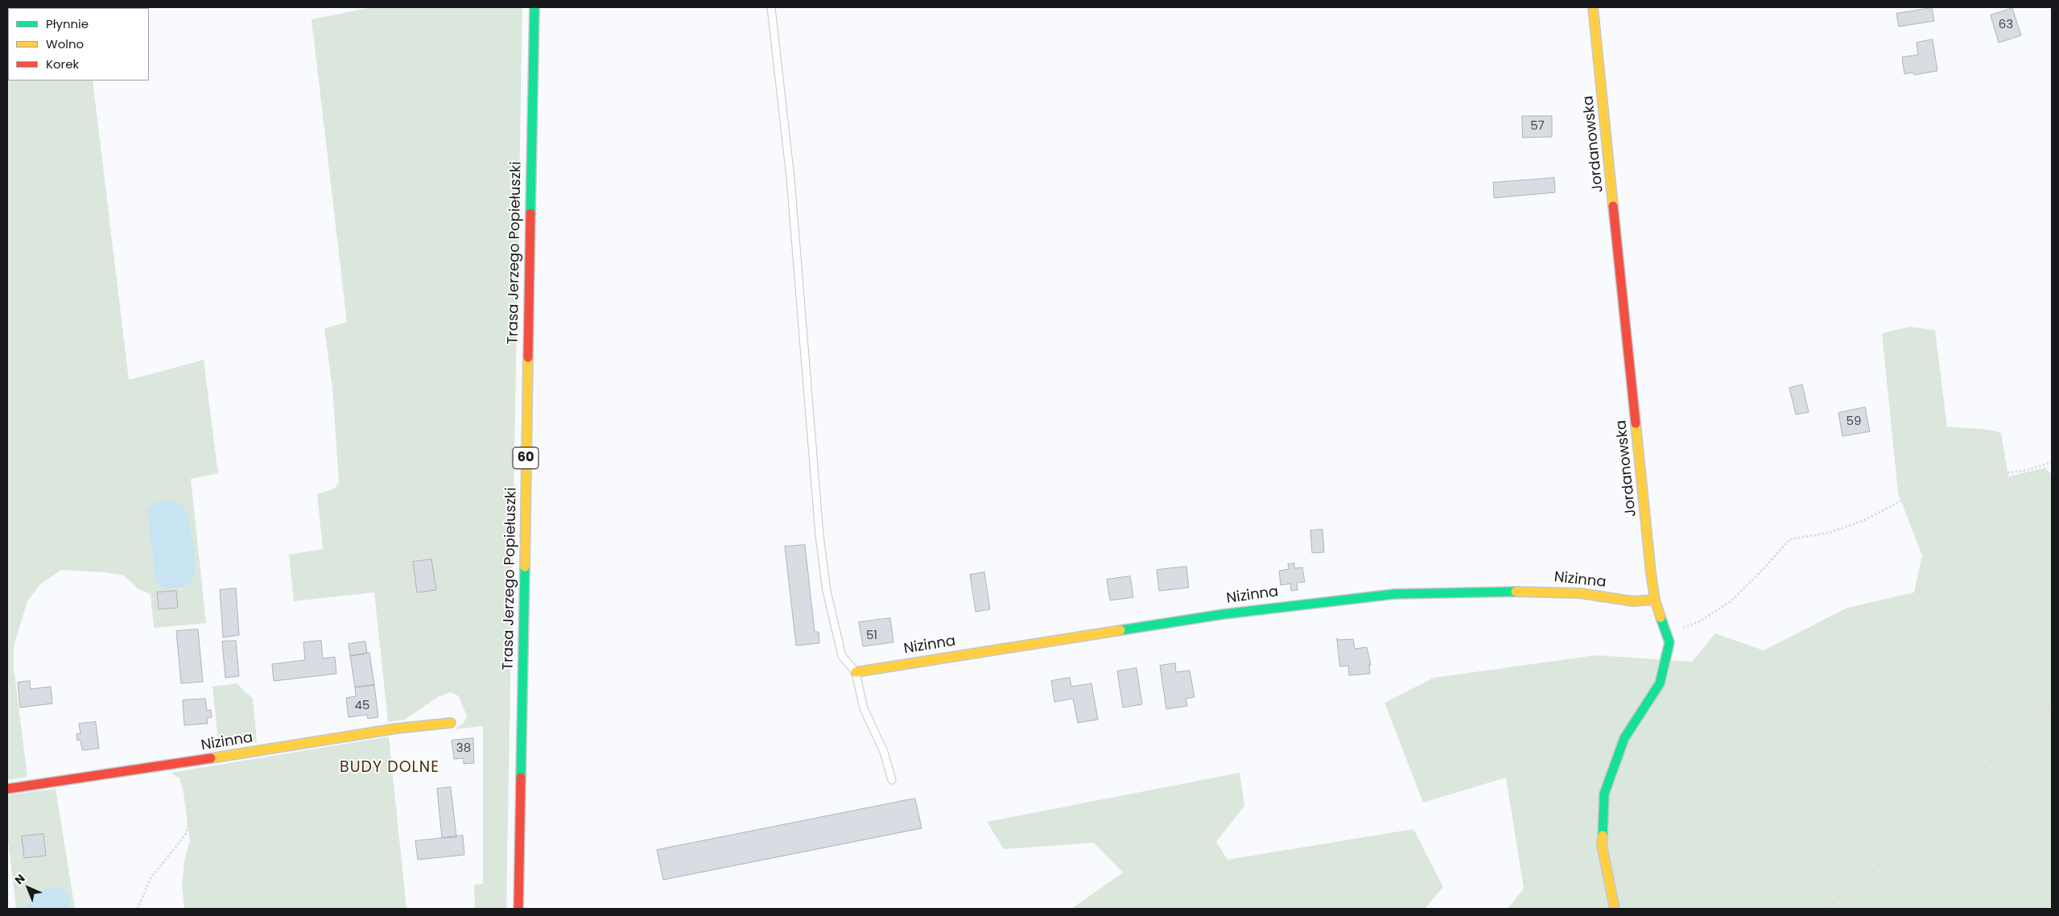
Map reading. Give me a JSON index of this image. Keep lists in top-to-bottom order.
{
  "streets": {
    "street": [
      "Jordanowska",
      "Trasa Jerzego Popiełuszki",
      "60",
      "Nizinna"
    ]
  },
  "crossings": [
    ["Jordanowska", "Nizinna"]
  ],
  "districts": ["BUDY DOLNE"],
  "house_numbers": [
    "63",
    "57",
    "59",
    "51",
    "45",
    "38"
  ],
  "legend": ["Płynnie", "Wolno", "Korek"],
  "north": "top left"
}
